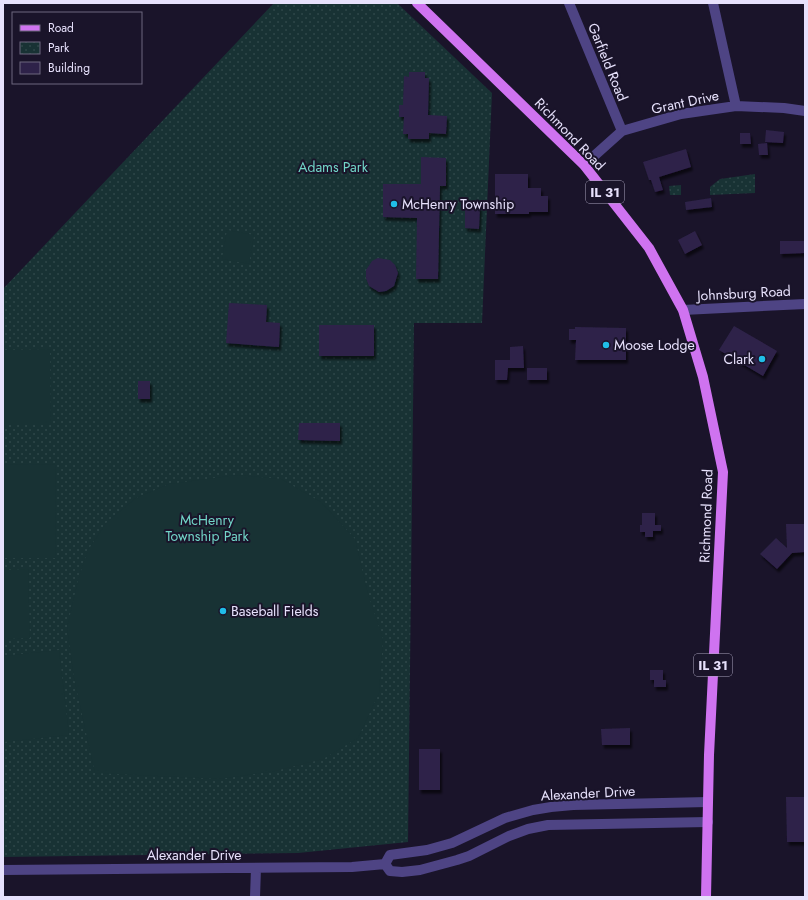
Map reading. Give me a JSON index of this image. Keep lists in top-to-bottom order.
{
  "streets": {
    "main road": ["Richmond Road", "IL 31"],
    "street": [
      "Garfield Road",
      "Grant Drive",
      "Johnsburg Road",
      "Alexander Drive"
    ]
  },
  "crossings": [
    ["Garfield Road", "Grant Drive"],
    ["Grant Drive", "Richmond Road"],
    ["Richmond Road", "Johnsburg Road"],
    ["Richmond Road", "Alexander Drive"]
  ],
  "parks": ["Adams Park", "McHenry Township Park"],
  "places": [
    "McHenry Township",
    "Moose Lodge",
    "Clark",
    "Baseball Fields"
  ],
  "legend": ["Road", "Park", "Building"]
}
